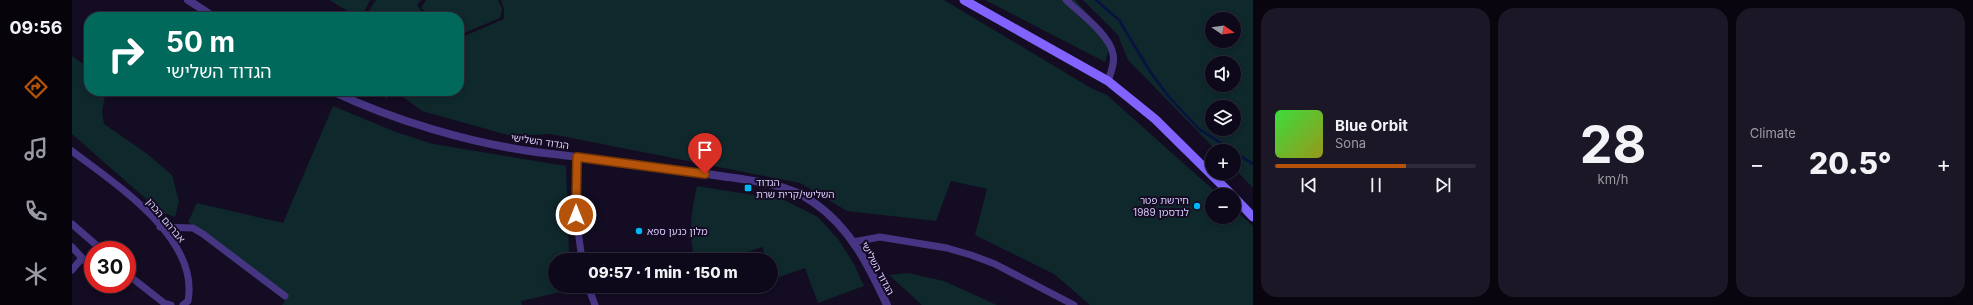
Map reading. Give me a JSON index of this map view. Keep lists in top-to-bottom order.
{
  "streets": {
    "street": ["הגדוד השלישי", "אברהם הכהן"]
  },
  "places": {
    "transit": ["הגדוד השלישי/קרית שרת"],
    "other": ["חירשת פטר לנדסמן 1989", "מלון כנען ספא"]
  },
  "north": "right",
  "page": {
    "tabs": "09:56",
    "tile": [
      ["28", "km/h"],
      "Climate"
    ],
    "map_buttons": ["+", "−"],
    "turn": ["50 m", "הגדוד השלישי"],
    "song": ["Blue Orbit", "Sona"],
    "heat": ["−", "20.5°", "+"],
    "limit": "30",
    "trip": "09:57 · 1 min · 150 m"
  }
}
